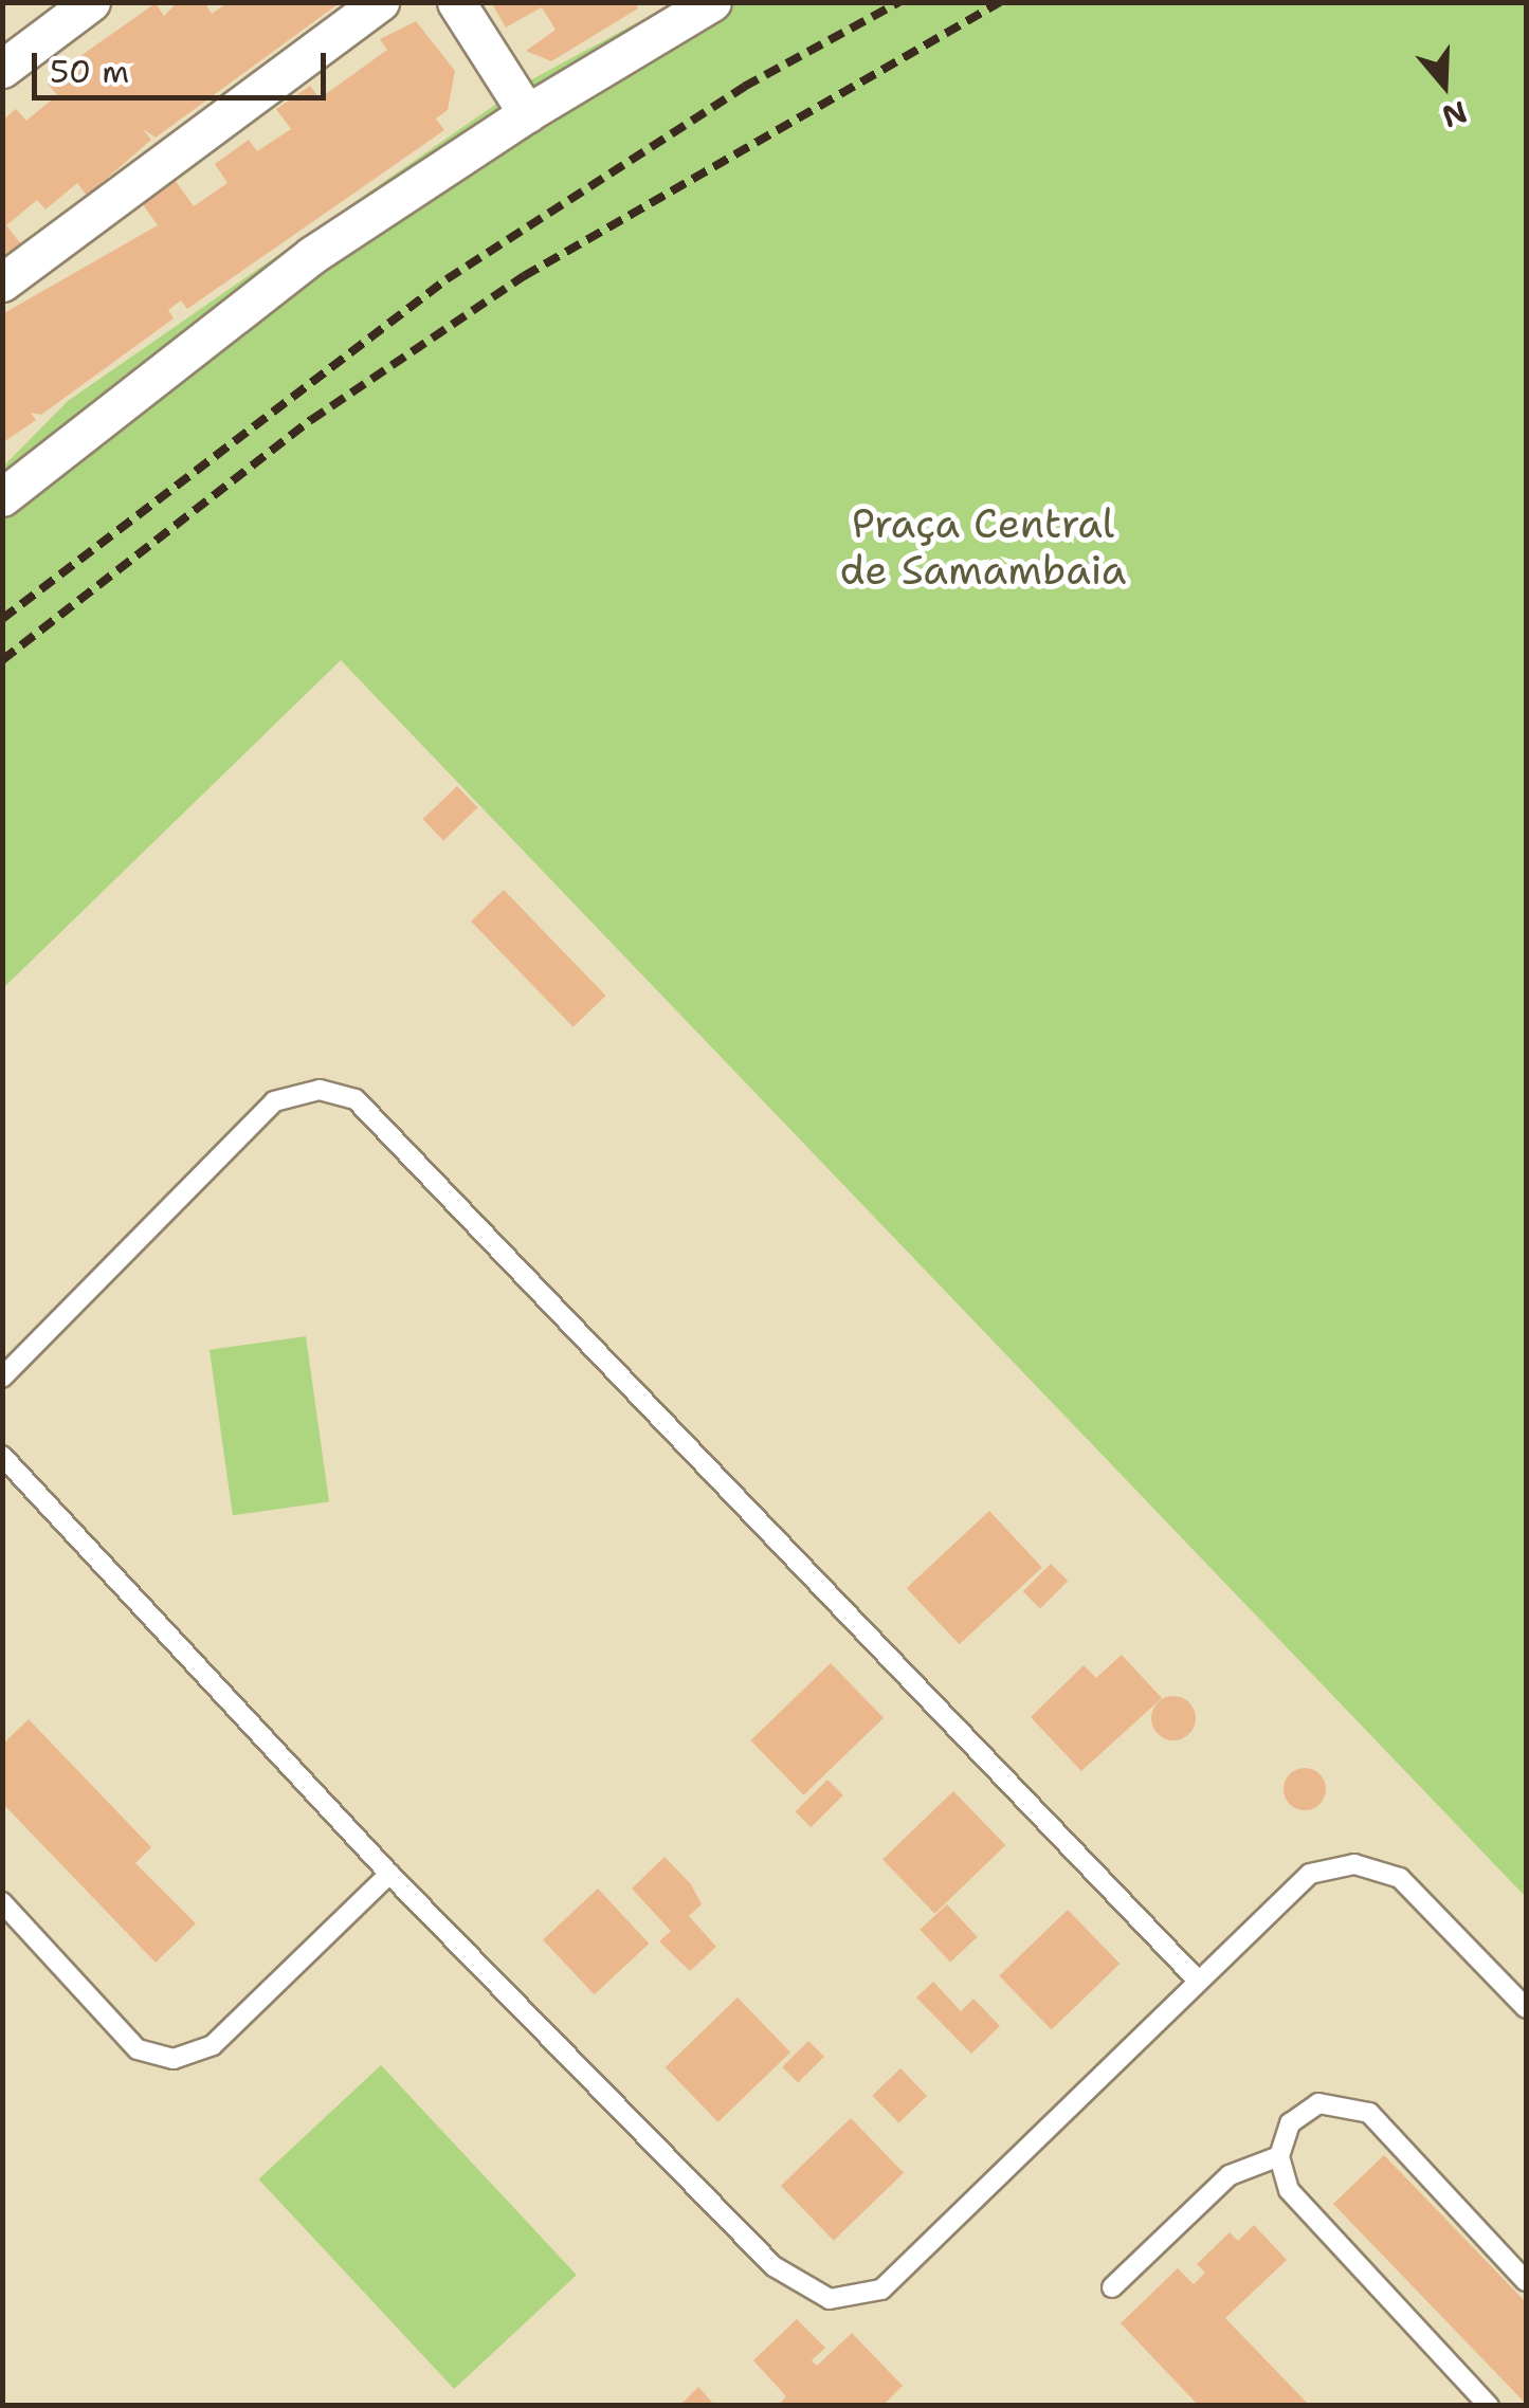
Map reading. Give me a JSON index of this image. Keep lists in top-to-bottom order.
{
  "parks": ["Praça Central de Samambaia"],
  "scale_bar": "50 m",
  "north": "bottom"
}
